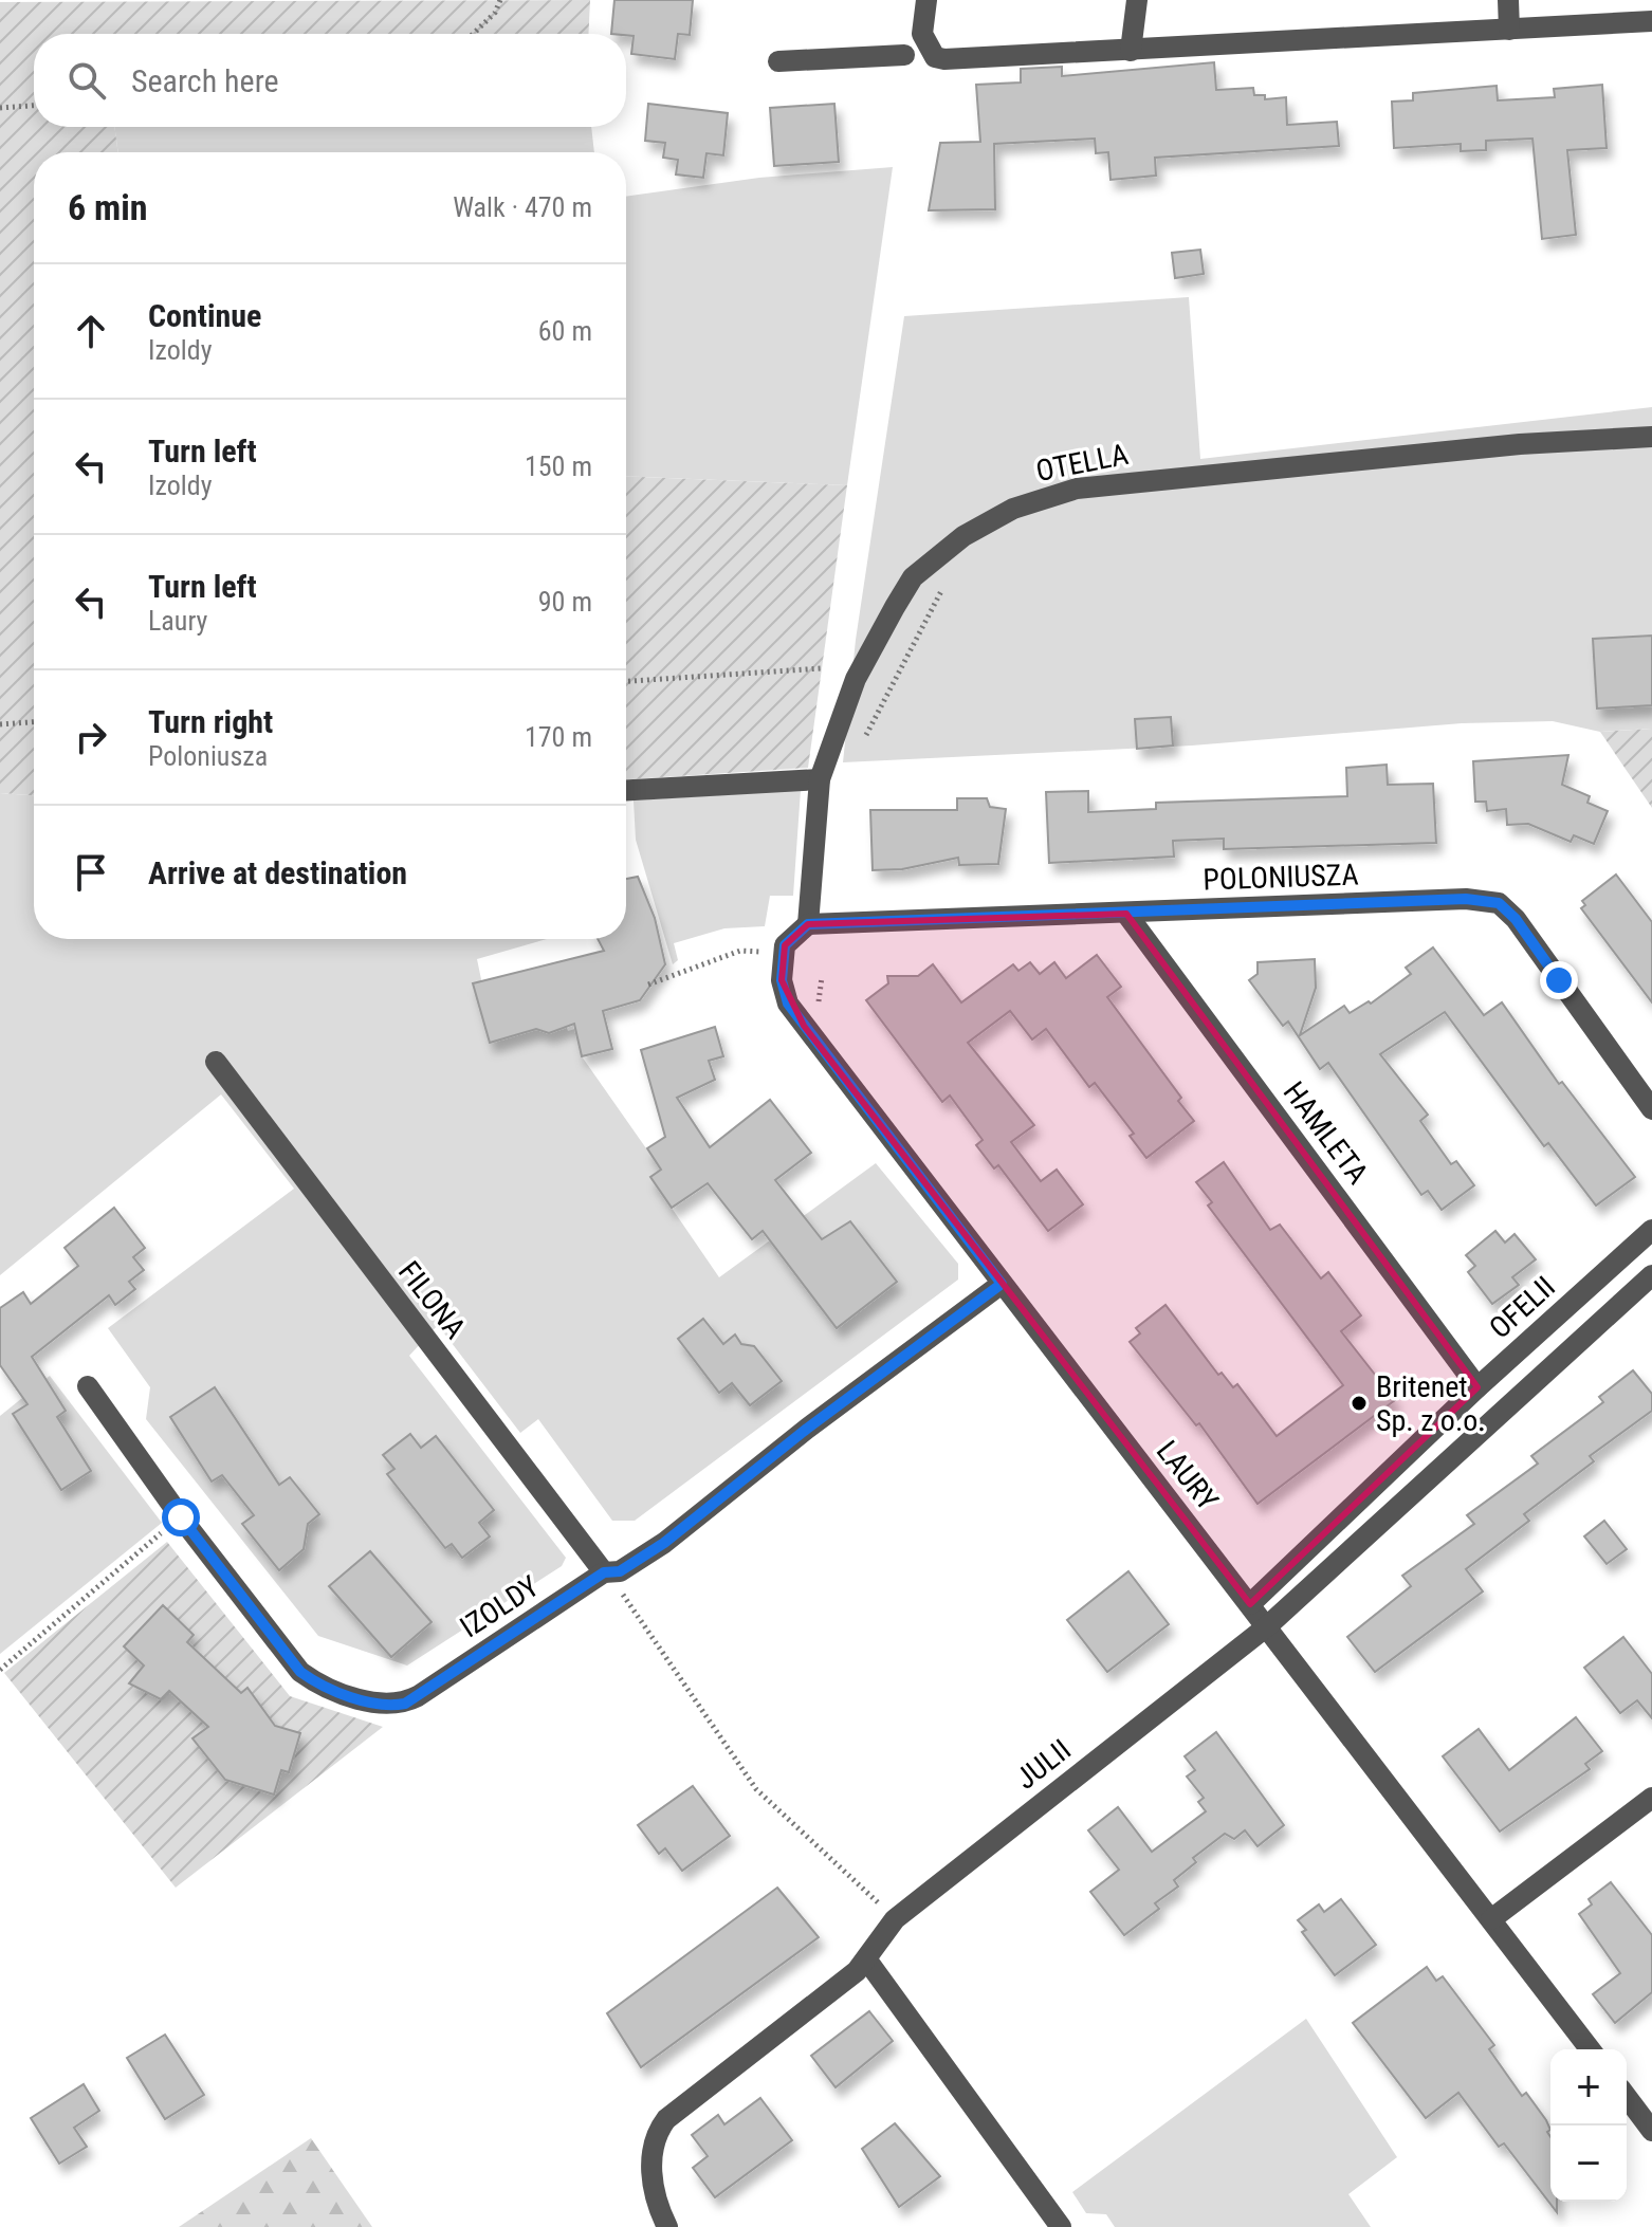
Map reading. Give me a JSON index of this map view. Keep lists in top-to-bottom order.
{
  "streets": {
    "street": [
      "OTELLA",
      "POLONIUSZA",
      "HAMLETA",
      "FILONA",
      "OFELII",
      "LAURY",
      "IZOLDY",
      "JULII"
    ]
  },
  "crossings": [
    ["OTELLA", "POLONIUSZA"],
    ["OTELLA", "LAURY"],
    ["POLONIUSZA", "HAMLETA"],
    ["POLONIUSZA", "LAURY"],
    ["HAMLETA", "OFELII"],
    ["FILONA", "IZOLDY"],
    ["OFELII", "LAURY"],
    ["LAURY", "IZOLDY"],
    ["LAURY", "JULII"]
  ],
  "places": ["Britenet Sp. z o.o."],
  "page": {
    "search": "Search here",
    "heading": ["6 min", "Walk · 470 m"],
    "list": [
      ["Continue", "Izoldy", "60 m"],
      ["Turn left", "Izoldy", "150 m"],
      ["Turn left", "Laury", "90 m"],
      ["Turn right", "Poloniusza", "170 m"],
      "Arrive at destination"
    ],
    "map_buttons": ["+", "−"]
  }
}
